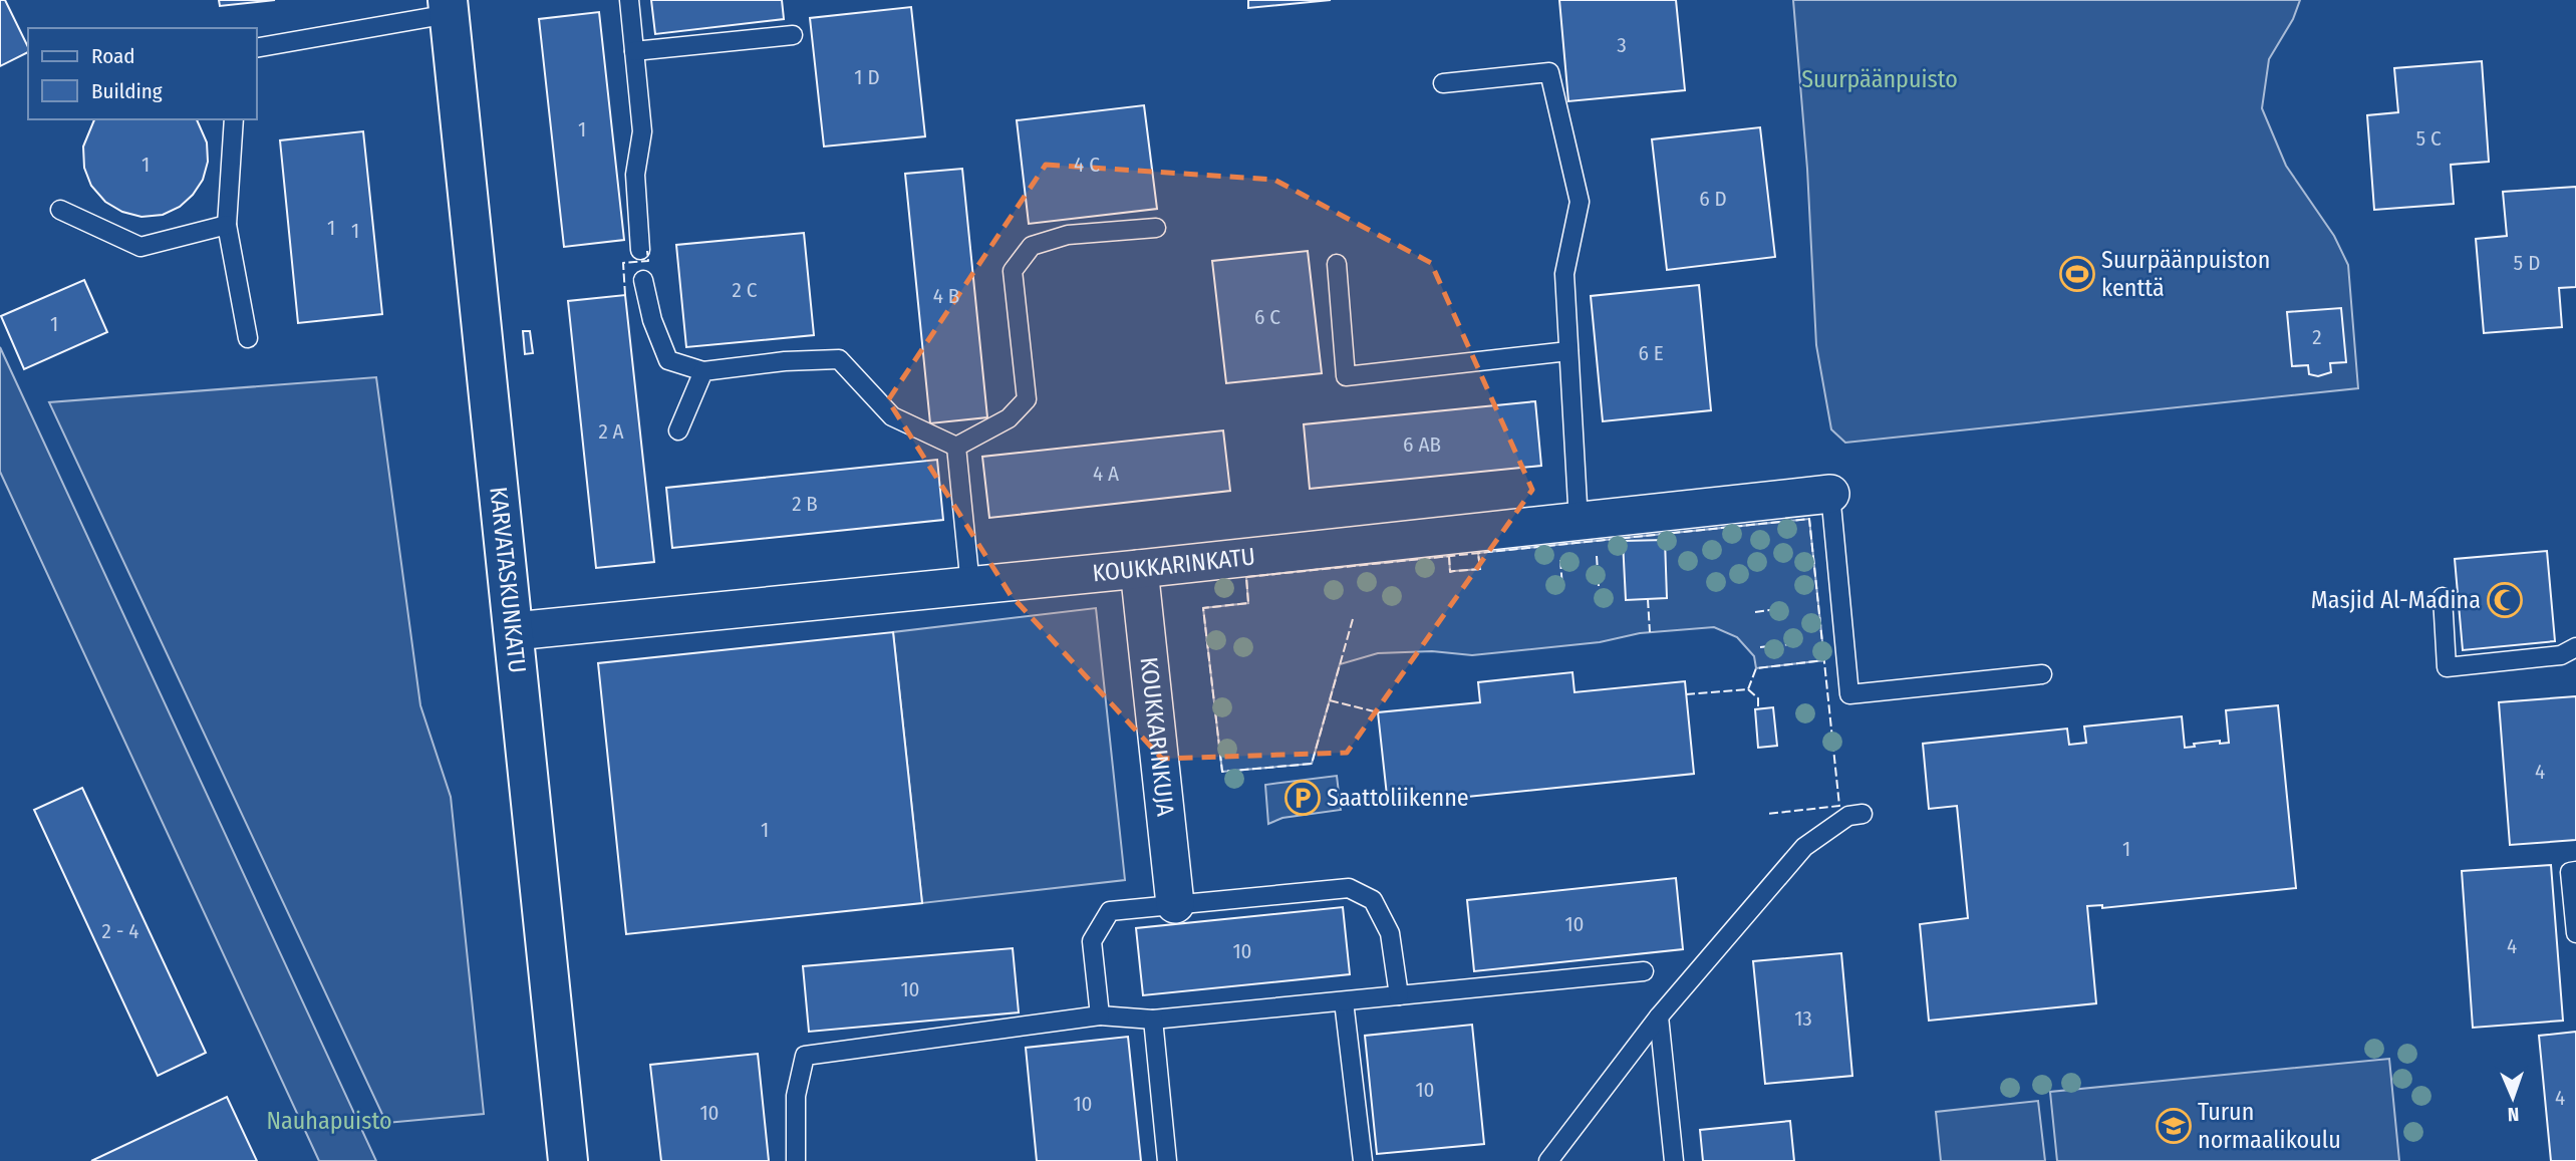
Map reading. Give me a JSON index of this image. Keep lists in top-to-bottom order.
{
  "streets": {
    "street": ["KOUKKARINKATU", "KARVATASKUNKATU", "KOUKKARINKUJA"]
  },
  "crossings": [
    ["KOUKKARINKATU", "KARVATASKUNKATU"],
    ["KOUKKARINKATU", "KOUKKARINKUJA"]
  ],
  "parks": ["Suurpäänpuisto", "Nauhapuisto"],
  "places": {
    "sports": ["Suurpäänpuiston kenttä"],
    "mosque": ["Masjid Al-Madina"],
    "parking": ["Saattoliikenne"],
    "school or university": ["Turun normaalikoulu"]
  },
  "house_numbers": [
    "3",
    "1 D",
    "1",
    "5 C",
    "1",
    "4 C",
    "6 D",
    "1",
    "1",
    "5 D",
    "2 C",
    "4 B",
    "6 C",
    "1",
    "2",
    "6 E",
    "2 A",
    "6 AB",
    "4 A",
    "2 B",
    "4",
    "1",
    "1",
    "10",
    "2 - 4",
    "4",
    "10",
    "10",
    "13",
    "10",
    "4",
    "10",
    "10"
  ],
  "legend": ["Road", "Building"],
  "north": "bottom"
}
